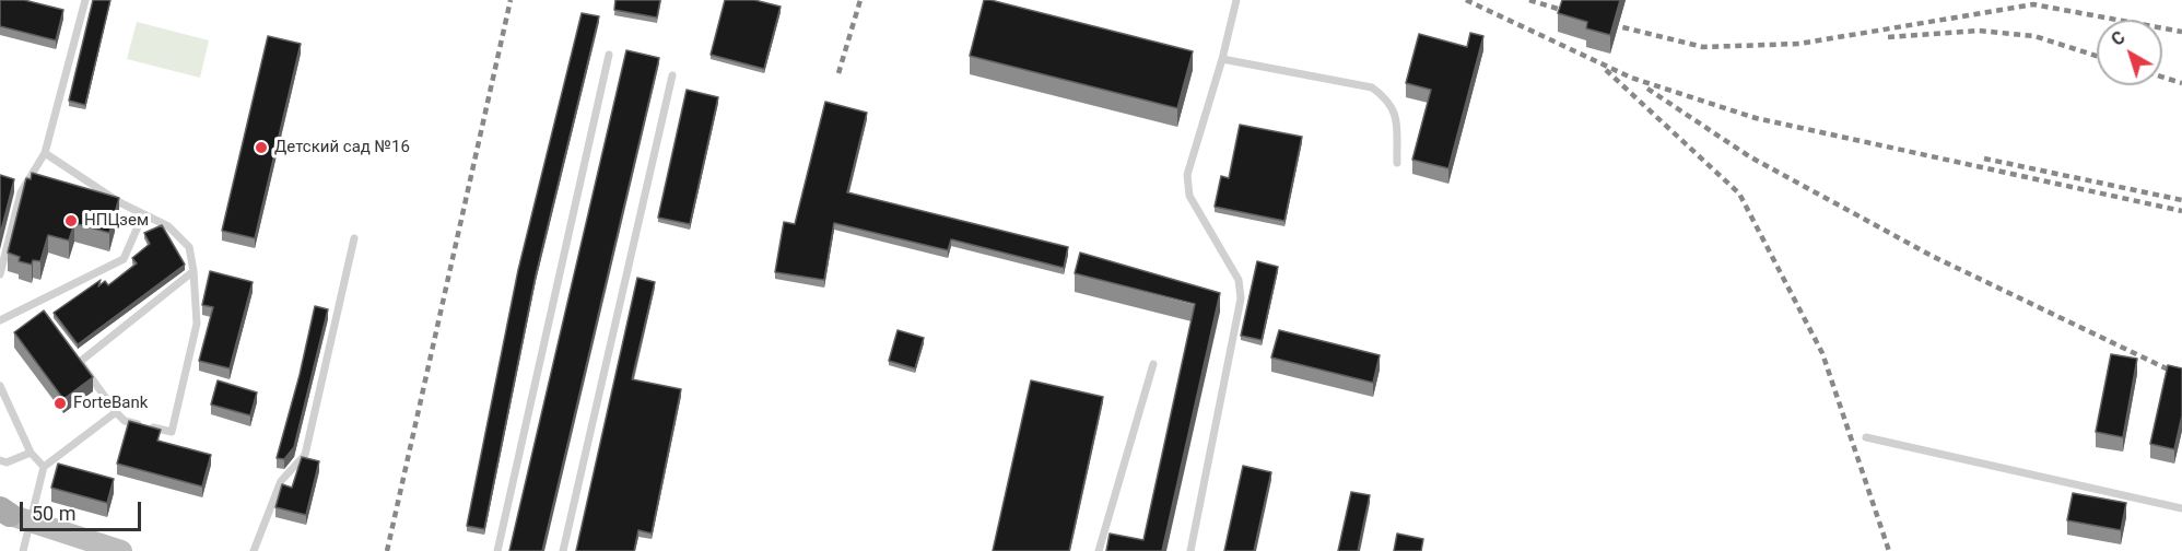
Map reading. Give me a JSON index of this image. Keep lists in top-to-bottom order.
{
  "places": ["Детский сад №16", "НПЦзем", "ForteBank"],
  "scale_bar": "50 m",
  "north": "top left"
}
